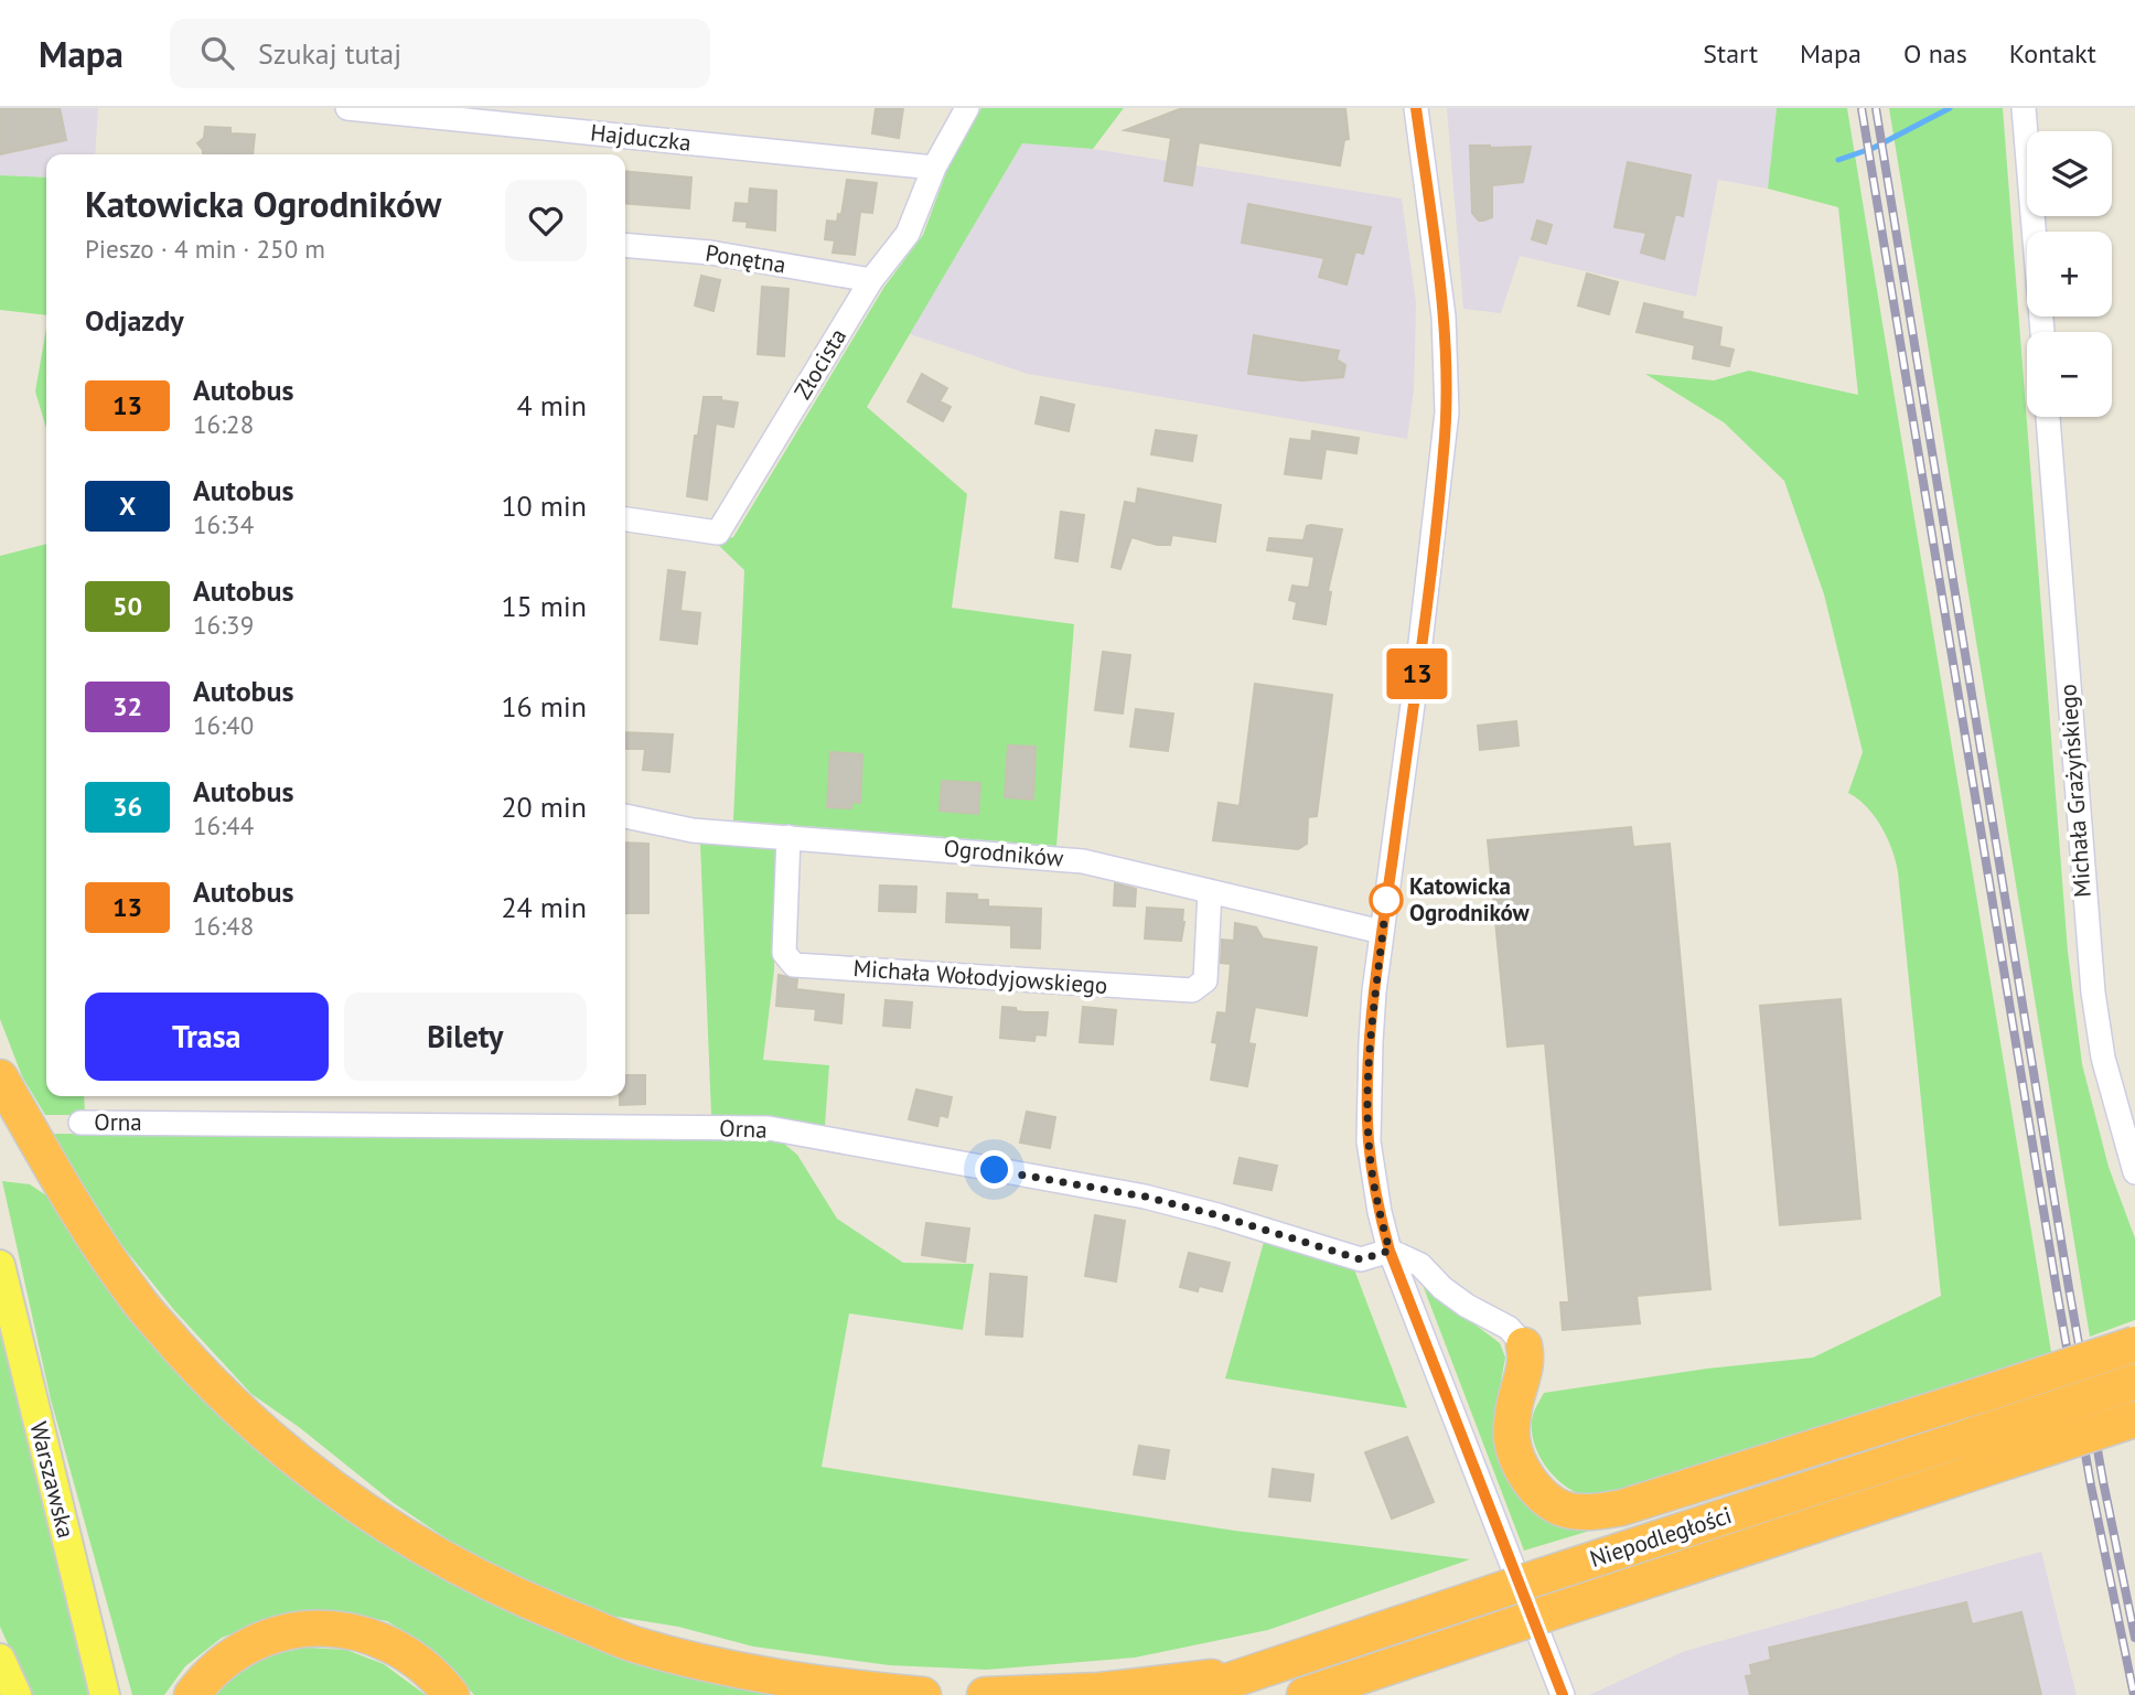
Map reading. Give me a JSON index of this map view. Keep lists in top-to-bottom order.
{
  "streets": {
    "highway": ["Niepodległości"],
    "main road": ["Warszawska"],
    "street": [
      "Hajduczka",
      "Ponętna",
      "Złocista",
      "Michała Grażyńskiego",
      "Ogrodników",
      "Michała Wołodyjowskiego",
      "Orna"
    ]
  },
  "crossings": [
    ["Hajduczka", "Złocista"],
    ["Ponętna", "Złocista"],
    ["Ogrodników", "Michała Wołodyjowskiego"]
  ],
  "places": ["Katowicka Ogrodników"],
  "lines": ["bus line 13"],
  "page": {
    "header": "Mapa",
    "search": "Szukaj tutaj",
    "nav": [
      "Start",
      "Mapa",
      "O nas",
      "Kontakt"
    ],
    "on_map": "13",
    "map_buttons": ["+", "−"],
    "heading": [
      ["Katowicka Ogrodników", "Pieszo · 4 min · 250 m"],
      "Odjazdy"
    ],
    "list": [
      {
        "mark": "13",
        "name": "Autobus",
        "note": "16:28",
        "value": "4 min"
      },
      {
        "mark": "X",
        "name": "Autobus",
        "note": "16:34",
        "value": "10 min"
      },
      {
        "mark": "50",
        "name": "Autobus",
        "note": "16:39",
        "value": "15 min"
      },
      {
        "mark": "32",
        "name": "Autobus",
        "note": "16:40",
        "value": "16 min"
      },
      {
        "mark": "36",
        "name": "Autobus",
        "note": "16:44",
        "value": "20 min"
      },
      {
        "mark": "13",
        "name": "Autobus",
        "note": "16:48",
        "value": "24 min"
      }
    ],
    "buttons": ["Trasa", "Bilety"]
  }
}
